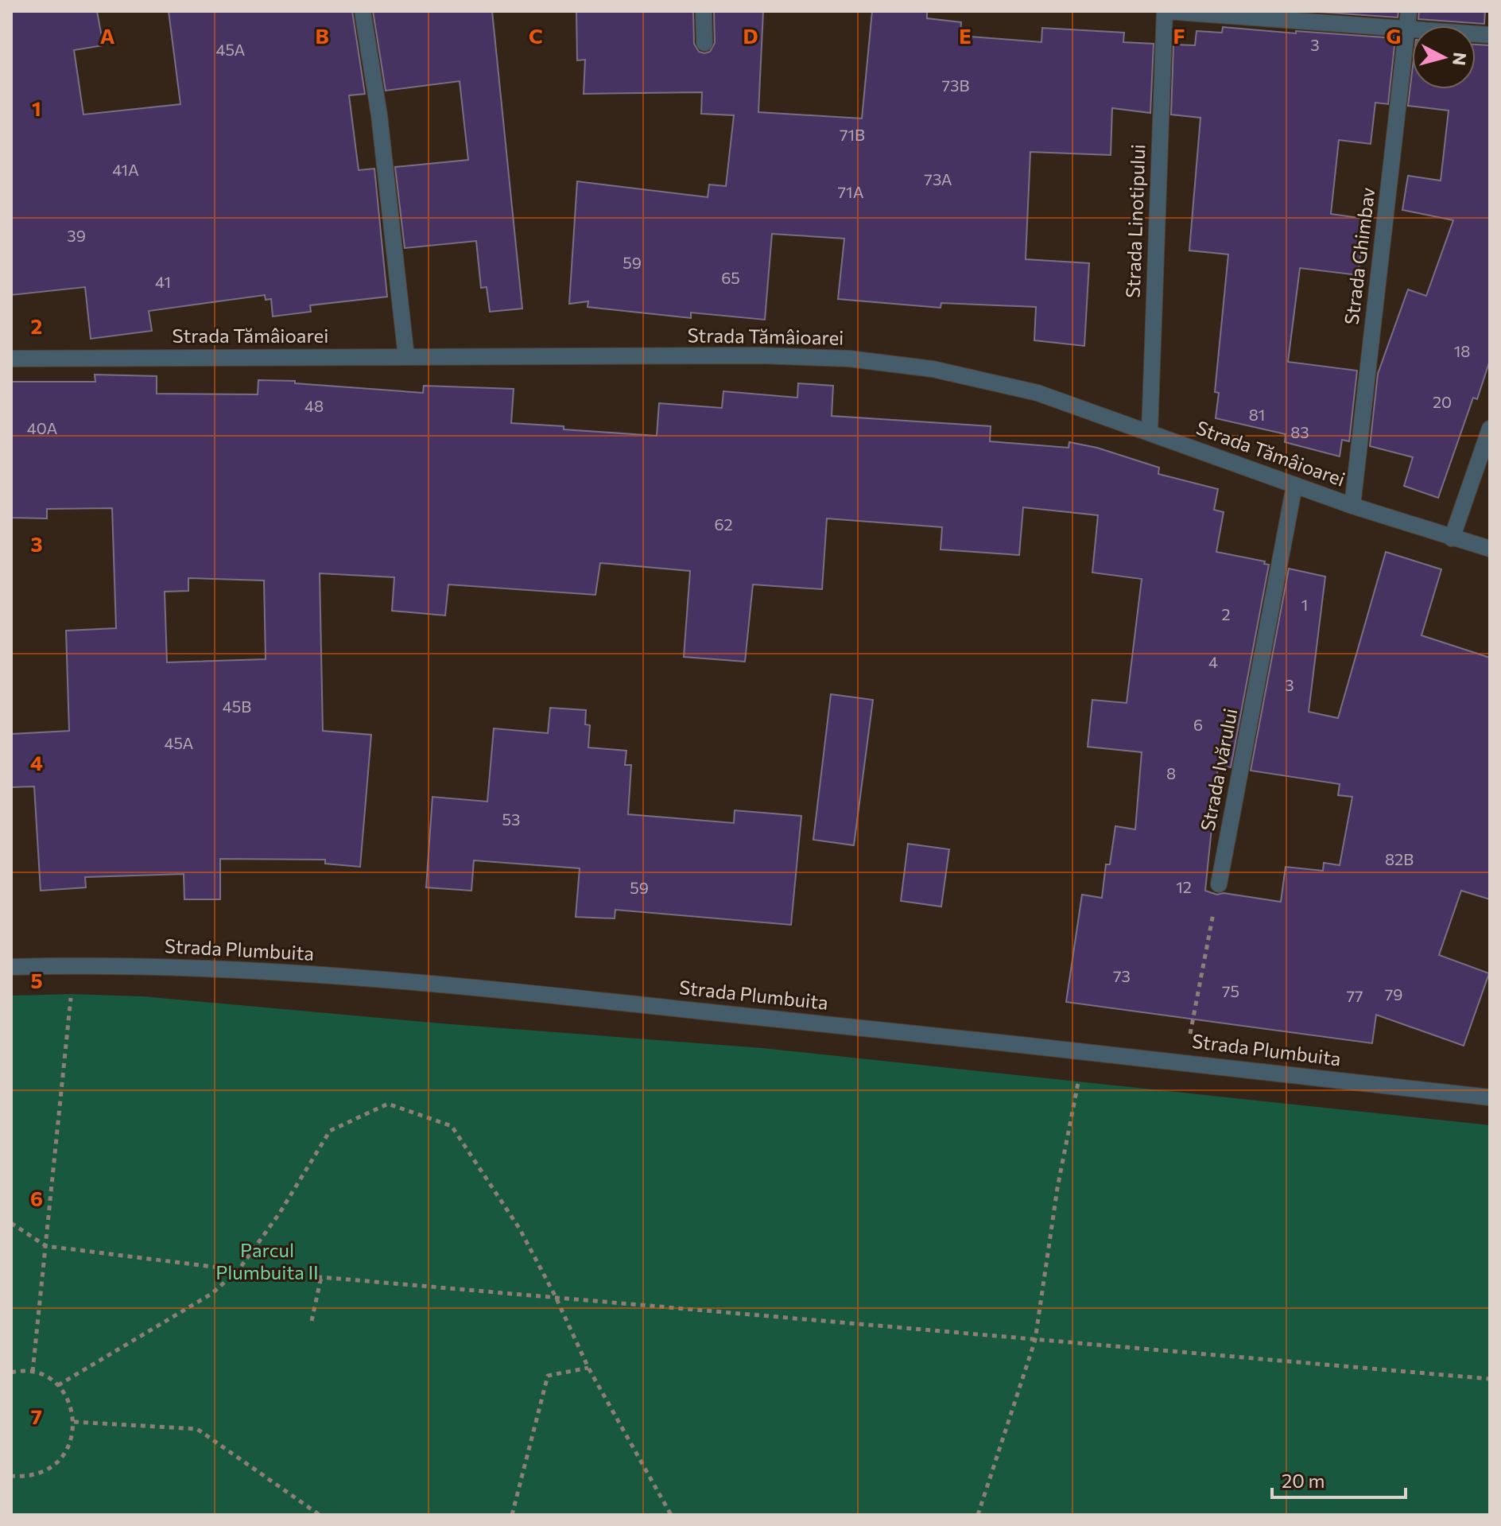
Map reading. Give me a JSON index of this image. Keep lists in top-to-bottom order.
{
  "streets": {
    "street": [
      "Strada Linotipului",
      "Strada Ghimbav",
      "Strada Tămâioarei",
      "Strada Ivărului",
      "Strada Plumbuita"
    ]
  },
  "crossings": [
    ["Strada Linotipului", "Strada Tămâioarei"],
    ["Strada Ghimbav", "Strada Tămâioarei"],
    ["Strada Tămâioarei", "Strada Ivărului"]
  ],
  "parks": ["Parcul Plumbuita II"],
  "house_numbers": [
    "3",
    "45A",
    "73B",
    "71B",
    "41A",
    "73A",
    "71A",
    "39",
    "59",
    "65",
    "41",
    "18",
    "20",
    "48",
    "81",
    "40A",
    "83",
    "62",
    "1",
    "2",
    "4",
    "3",
    "45B",
    "6",
    "45A",
    "8",
    "53",
    "82B",
    "12",
    "59",
    "73",
    "75",
    "79",
    "77"
  ],
  "scale_bar": "20 m",
  "north": "right",
  "grid": {
    "columns": [
      "A",
      "B",
      "C",
      "D",
      "E",
      "F",
      "G"
    ],
    "rows": [
      "1",
      "2",
      "3",
      "4",
      "5",
      "6",
      "7"
    ]
  }
}
